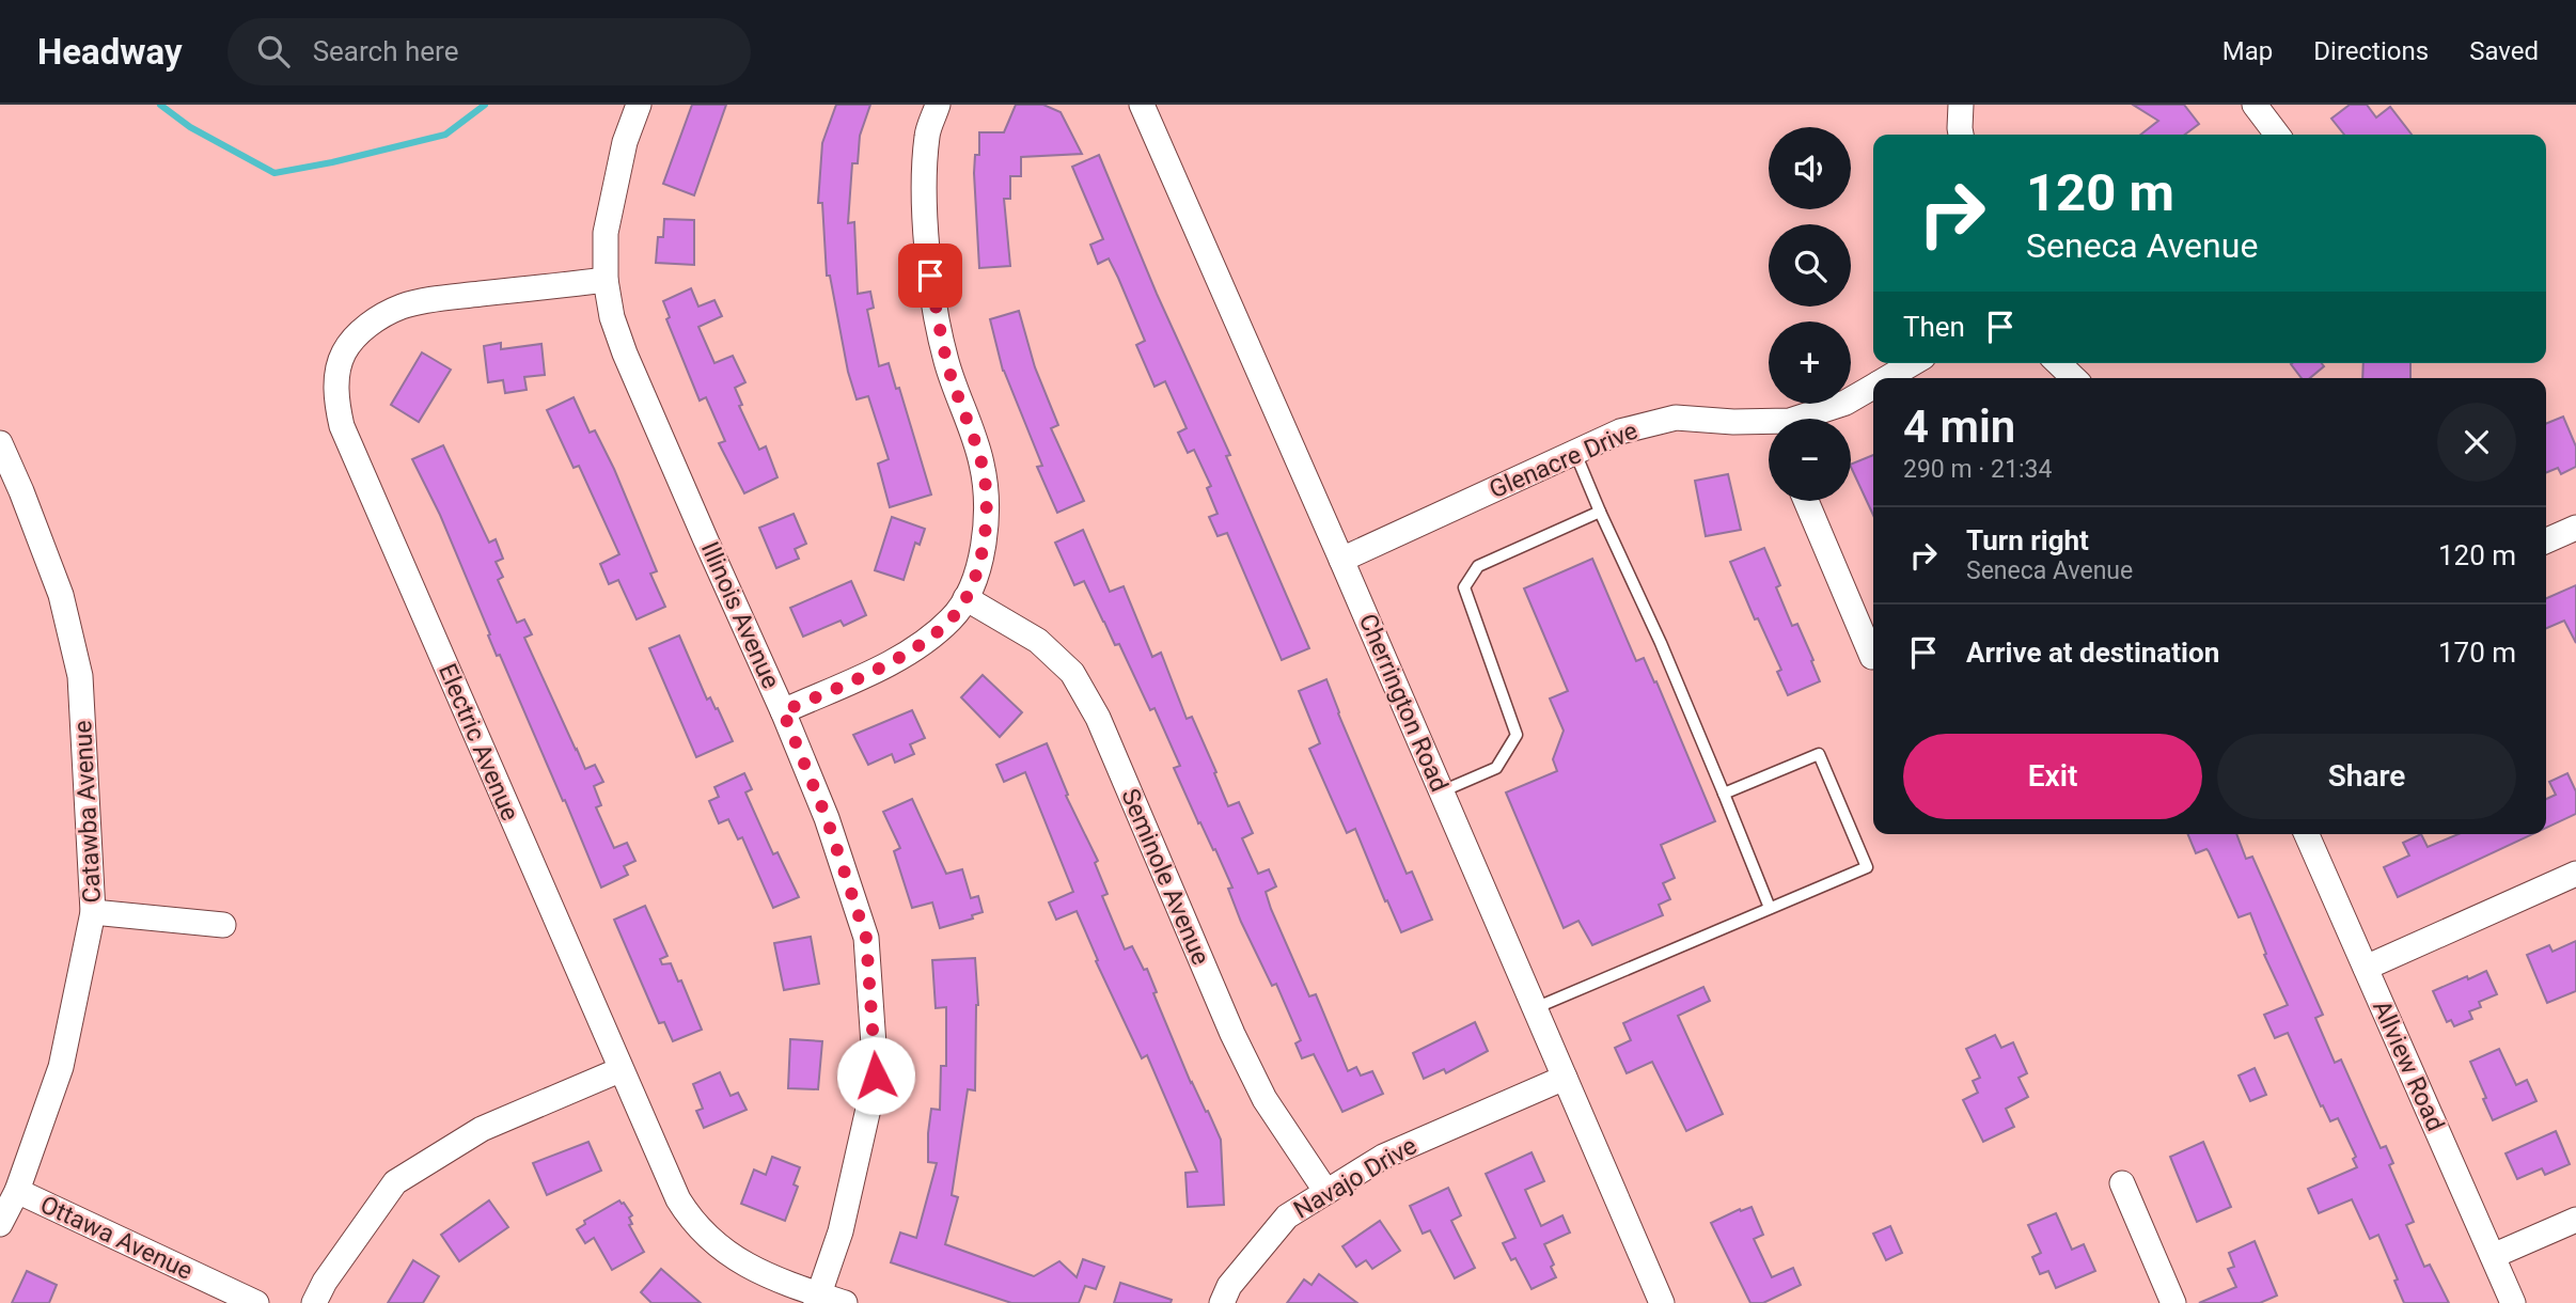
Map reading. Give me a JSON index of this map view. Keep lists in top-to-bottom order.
{
  "streets": {
    "street": [
      "Glenacre Drive",
      "Illinois Avenue",
      "Cherrington Road",
      "Electric Avenue",
      "Catawba Avenue",
      "Seminole Avenue",
      "Allview Road",
      "Navajo Drive",
      "Ottawa Avenue"
    ]
  },
  "crossings": [
    ["Glenacre Drive", "Cherrington Road"],
    ["Illinois Avenue", "Electric Avenue"],
    ["Cherrington Road", "Navajo Drive"],
    ["Catawba Avenue", "Ottawa Avenue"],
    ["Seminole Avenue", "Navajo Drive"]
  ],
  "page": {
    "header": "Headway",
    "search": "Search here",
    "nav": ["Map", "Directions", "Saved"],
    "map_buttons": ["+", "−"],
    "turn": ["120 m", "Seneca Avenue"],
    "then": "Then",
    "heading": ["4 min", "290 m · 21:34"],
    "list": [
      {
        "name": "Turn right",
        "note": "Seneca Avenue",
        "value": "120 m"
      },
      {
        "name": "Arrive at destination",
        "value": "170 m"
      }
    ],
    "buttons": ["Exit", "Share"]
  }
}
